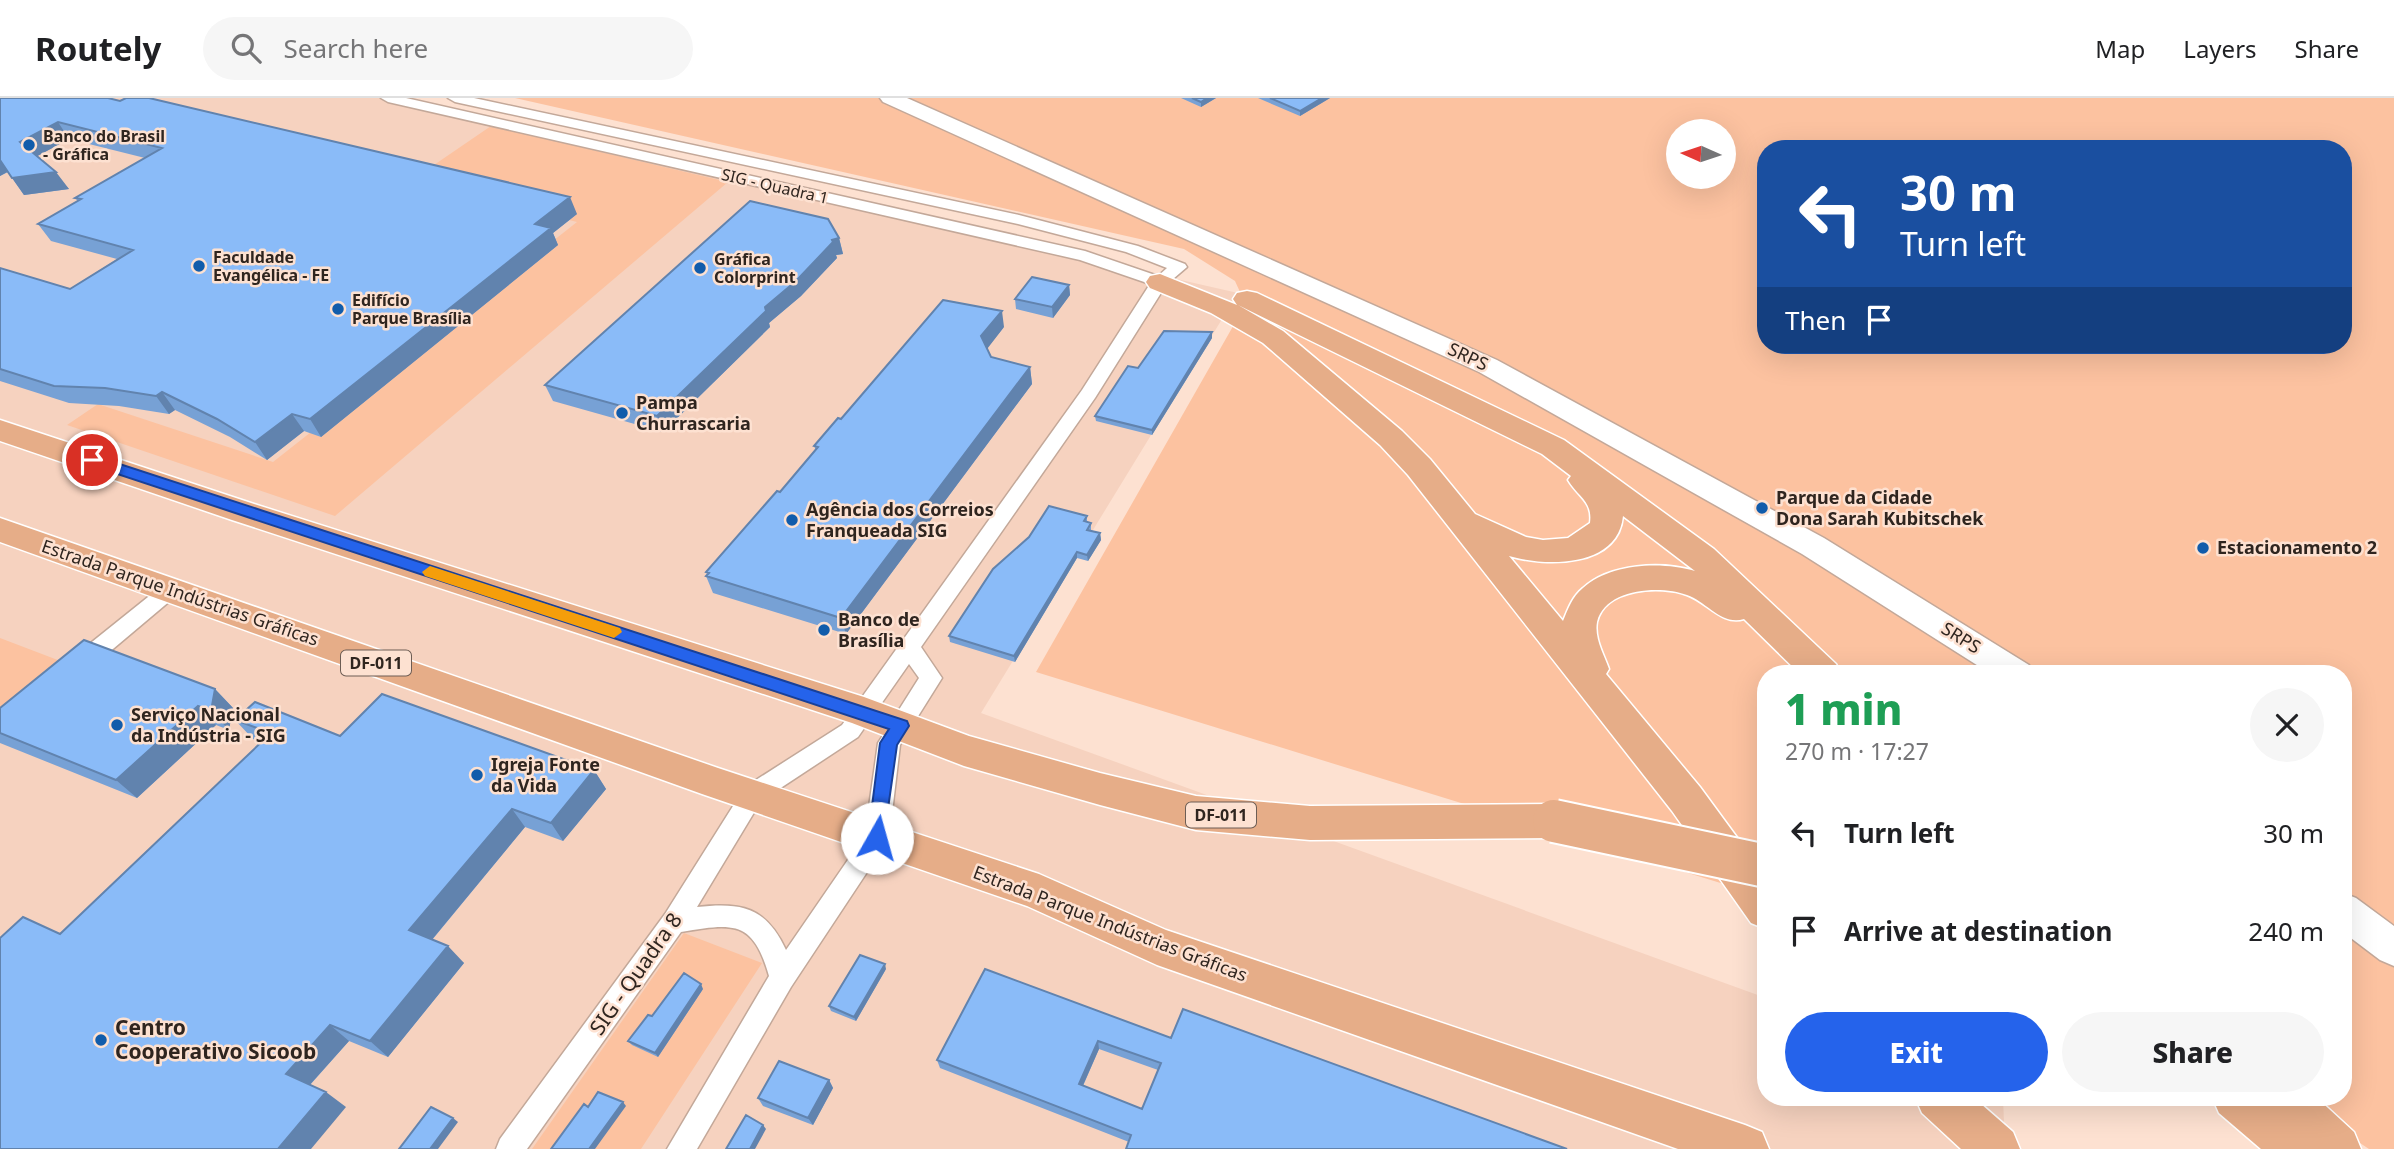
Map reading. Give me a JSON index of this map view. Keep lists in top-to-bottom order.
{
  "streets": {
    "main road": ["SRPS", "Estrada Parque Indústrias Gráficas", "DF-011"],
    "street": ["SIG - Quadra 1", "SIG - Quadra 8"]
  },
  "crossings": [
    ["Estrada Parque Indústrias Gráficas", "SIG - Quadra 8"]
  ],
  "places": [
    "Banco do Brasil - Gráfica",
    "Faculdade Evangélica - FE",
    "Gráfica Colorprint",
    "Edifício Parque Brasília",
    "Pampa Churrascaria",
    "Parque da Cidade Dona Sarah Kubitschek",
    "Agência dos Correios Franqueada SIG",
    "Estacionamento 2",
    "Banco de Brasília",
    "Serviço Nacional da Indústria - SIG",
    "Igreja Fonte da Vida",
    "Centro Cooperativo Sicoob"
  ],
  "north": "left",
  "page": {
    "header": "Routely",
    "search": "Search here",
    "nav": ["Map", "Layers", "Share"],
    "turn": ["30 m", "Turn left"],
    "then": "Then",
    "heading": ["1 min", "270 m · 17:27"],
    "list": [
      {
        "name": "Turn left",
        "value": "30 m"
      },
      {
        "name": "Arrive at destination",
        "value": "240 m"
      }
    ],
    "buttons": ["Exit", "Share"]
  }
}
